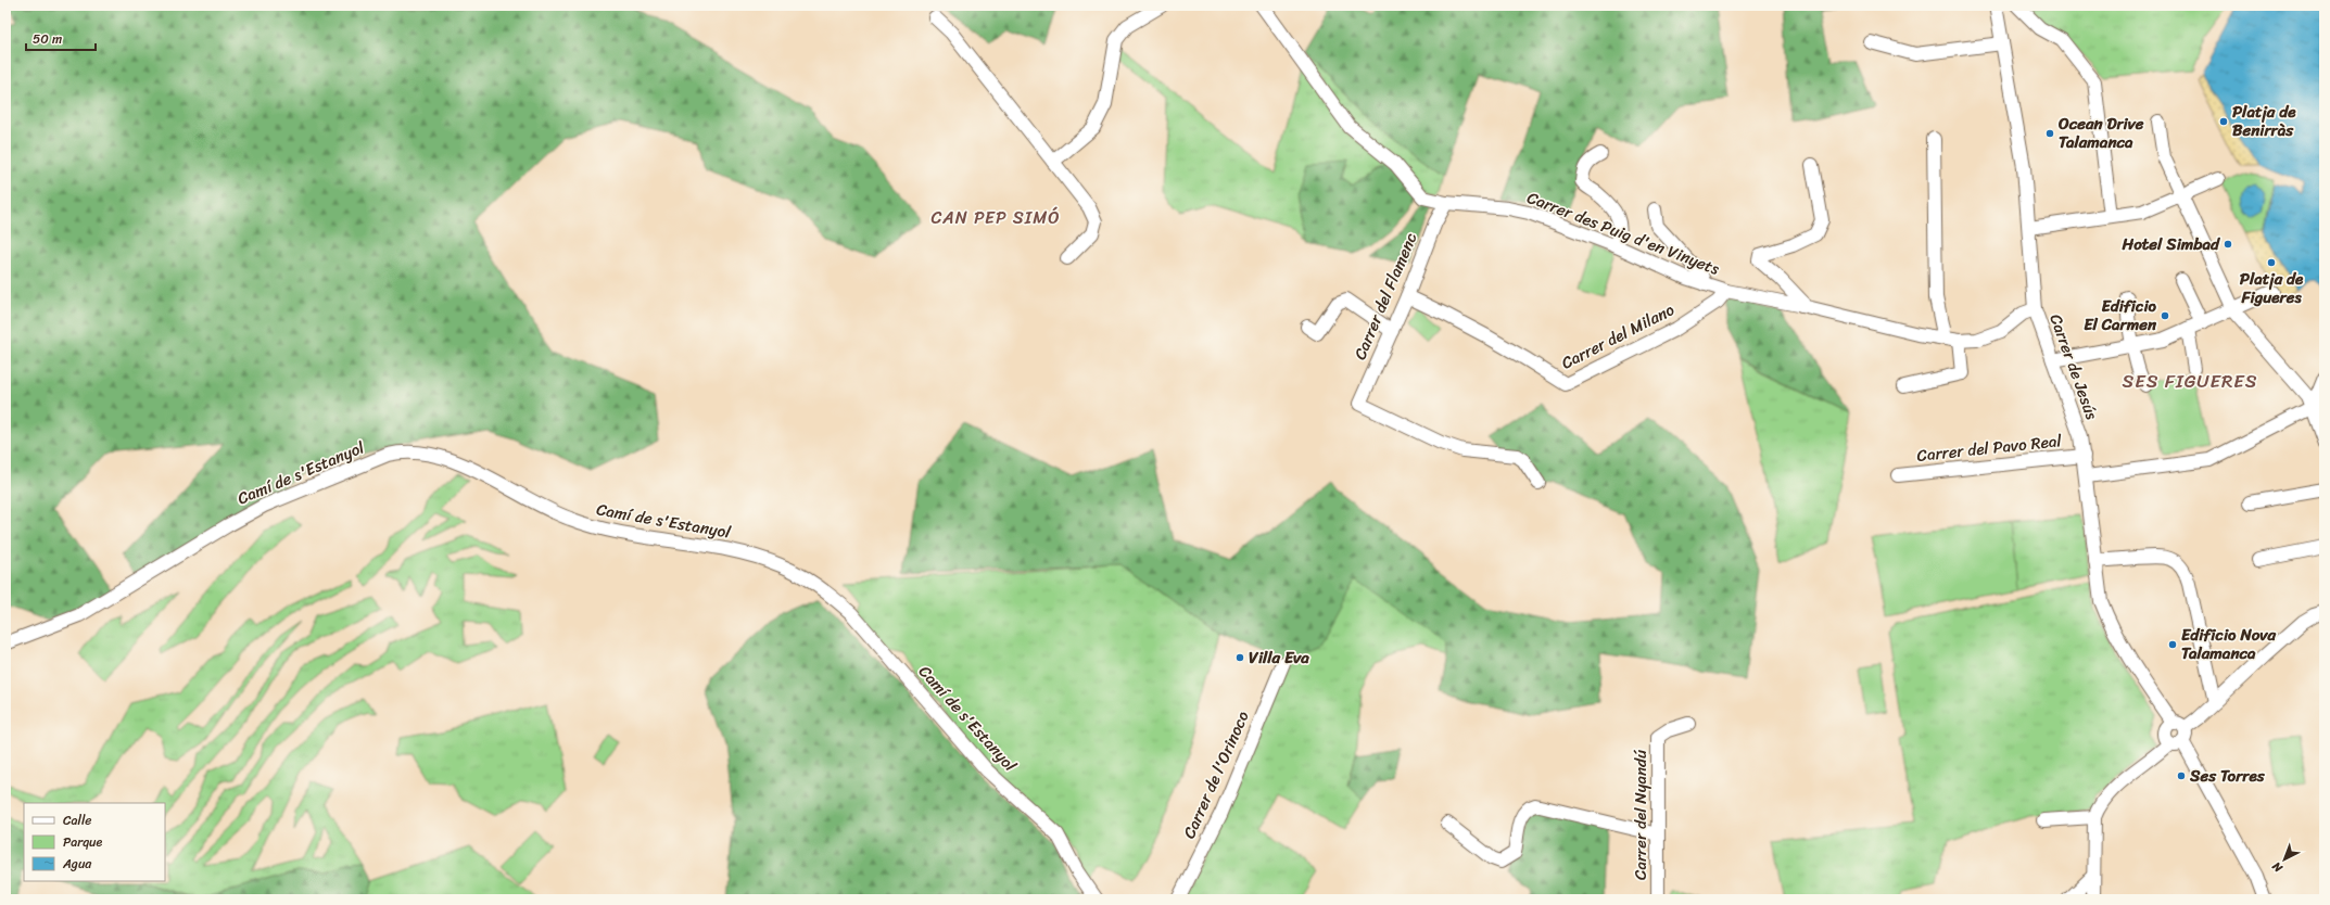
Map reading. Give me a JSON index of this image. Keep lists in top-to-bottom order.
{
  "streets": {
    "street": [
      "Carrer des Puig d'en Vinyets",
      "Carrer del Flamenc",
      "Carrer del Milano",
      "Carrer de Jesús",
      "Carrer del Pavo Real",
      "Camí de s'Estanyol",
      "Carrer de l'Orinoco",
      "Carrer del Nyandú"
    ]
  },
  "crossings": [
    ["Carrer des Puig d'en Vinyets", "Carrer del Flamenc"],
    ["Carrer des Puig d'en Vinyets", "Carrer del Milano"],
    ["Carrer des Puig d'en Vinyets", "Carrer de Jesús"],
    ["Carrer del Flamenc", "Carrer del Milano"],
    ["Carrer de Jesús", "Carrer del Pavo Real"]
  ],
  "districts": ["CAN PEP SIMÓ", "SES FIGUERES"],
  "places": [
    "Platja de Benirràs",
    "Ocean Drive Talamanca",
    "Hotel Simbad",
    "Platja de Figueres",
    "Edificio El Carmen",
    "Edificio Nova Talamanca",
    "Villa Eva",
    "Ses Torres"
  ],
  "legend": ["Calle", "Parque", "Agua"],
  "scale_bar": "50 m",
  "north": "bottom left"
}
